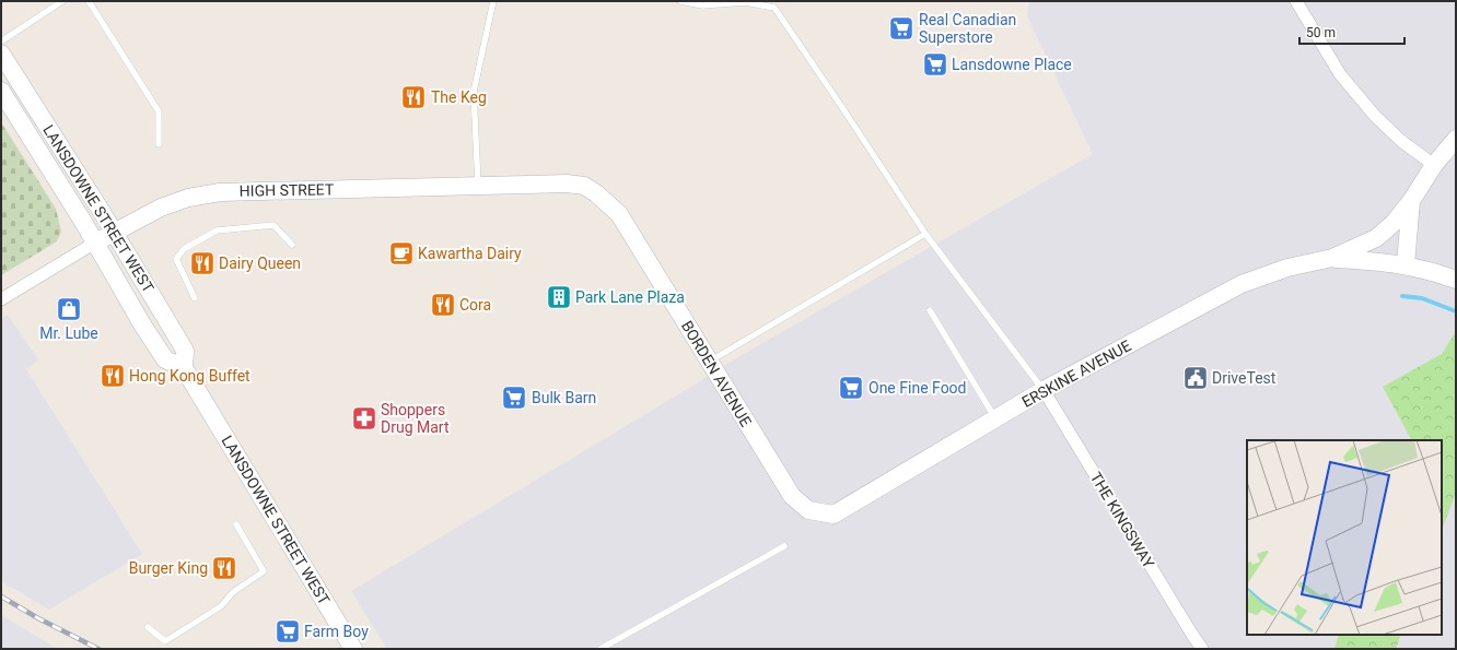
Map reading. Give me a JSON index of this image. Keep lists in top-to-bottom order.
{
  "streets": {
    "street": [
      "HIGH STREET",
      "LANSDOWNE STREET WEST",
      "BORDEN AVENUE",
      "ERSKINE AVENUE",
      "THE KINGSWAY"
    ]
  },
  "crossings": [
    ["HIGH STREET", "LANSDOWNE STREET WEST"],
    ["HIGH STREET", "BORDEN AVENUE"],
    ["BORDEN AVENUE", "ERSKINE AVENUE"],
    ["ERSKINE AVENUE", "THE KINGSWAY"]
  ],
  "places": {
    "supermarket": [
      "Real Canadian Superstore",
      "Lansdowne Place",
      "One Fine Food",
      "Bulk Barn",
      "Farm Boy"
    ],
    "restaurant": [
      "The Keg",
      "Dairy Queen",
      "Cora",
      "Hong Kong Buffet",
      "Burger King"
    ],
    "cafe": ["Kawartha Dairy"],
    "building": ["Park Lane Plaza"],
    "shop": ["Mr. Lube"],
    "public building": ["DriveTest"],
    "pharmacy": ["Shoppers Drug Mart"]
  },
  "scale_bar": "50 m"
}
